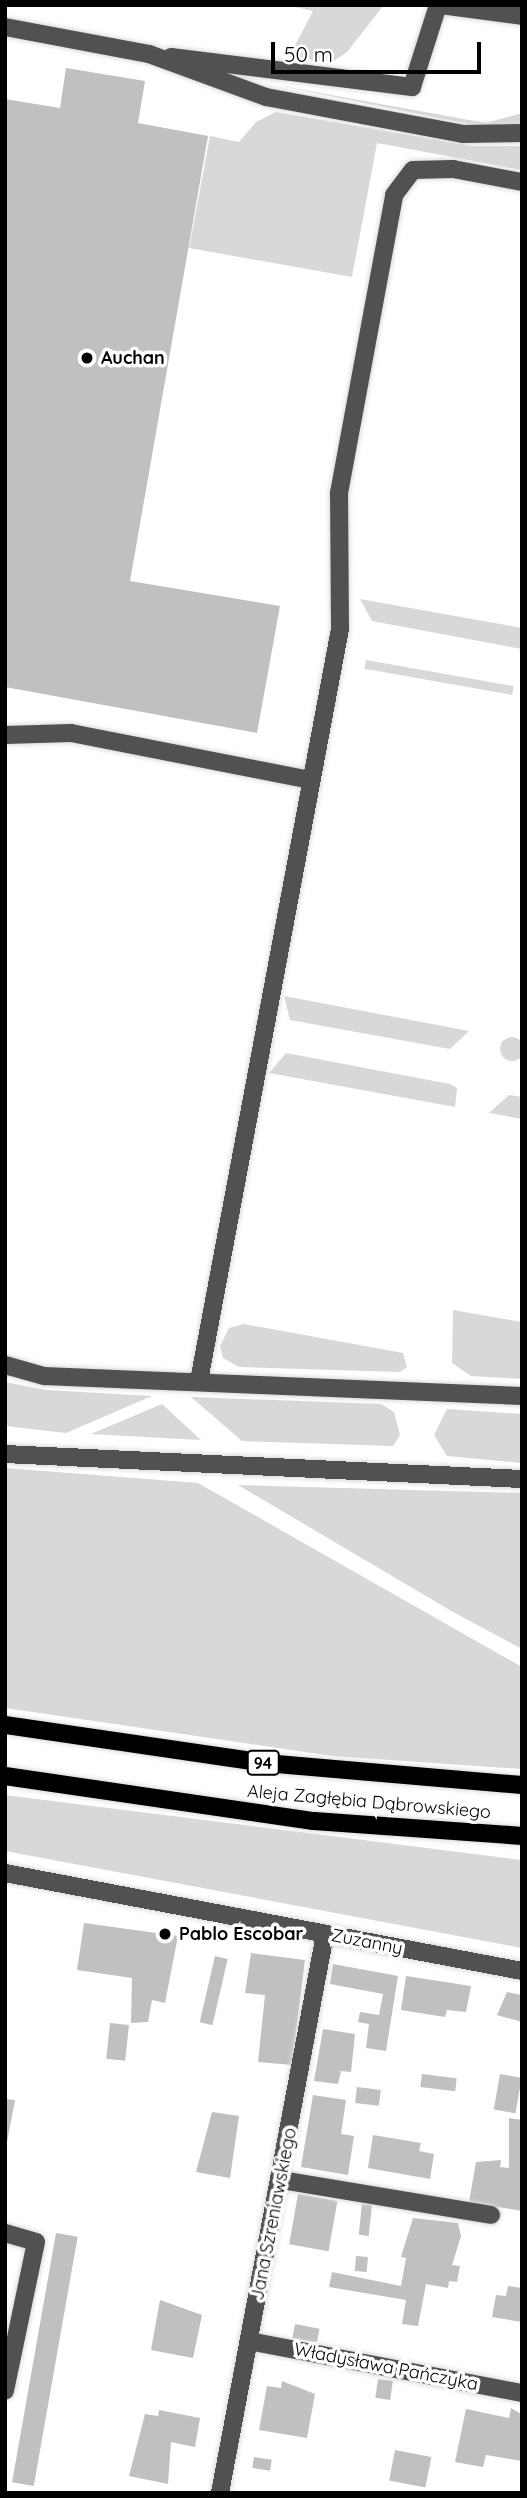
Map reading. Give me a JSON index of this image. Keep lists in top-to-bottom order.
{
  "streets": {
    "main road": ["94", "Aleja Zagłębia Dąbrowskiego"],
    "street": ["Zuzanny", "Jana Szreniawskiego", "Władysława Pańczyka"]
  },
  "crossings": [
    ["Zuzanny", "Jana Szreniawskiego"],
    ["Jana Szreniawskiego", "Władysława Pańczyka"]
  ],
  "places": ["Auchan", "Pablo Escobar"],
  "scale_bar": "50 m"
}
